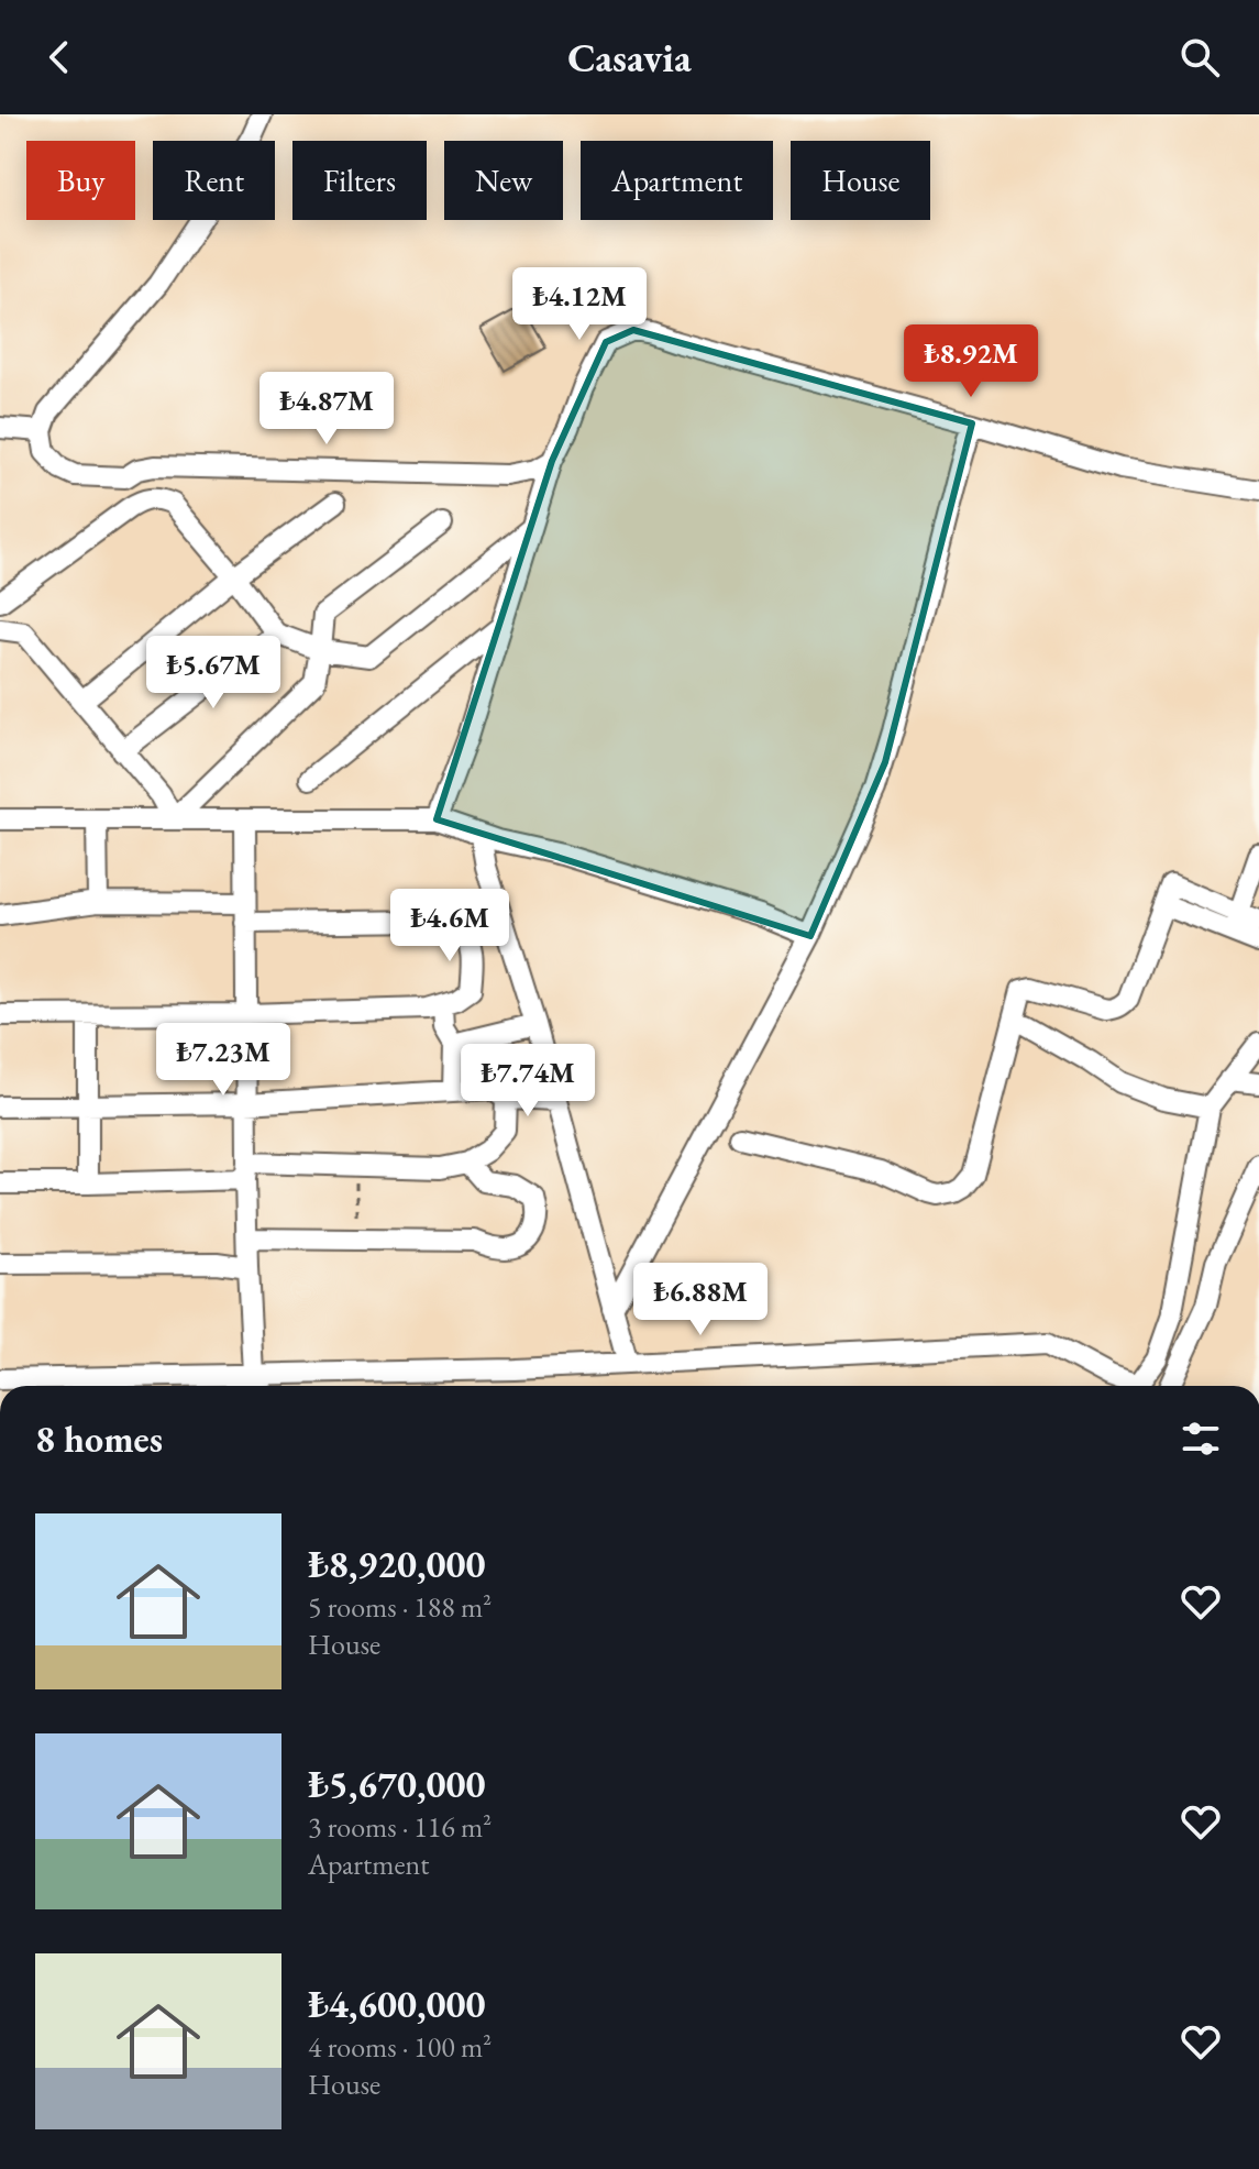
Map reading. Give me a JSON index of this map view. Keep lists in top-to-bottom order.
{
  "page": {
    "header": "Casavia",
    "chip": [
      "Buy",
      "Rent",
      "Filters",
      "New",
      "Apartment",
      "House"
    ],
    "price": [
      "₺4.12M",
      "₺8.92M",
      "₺4.87M",
      "₺5.67M",
      "₺4.6M",
      "₺7.23M",
      "₺7.74M",
      "₺6.88M"
    ],
    "heading": "8 homes",
    "list": [
      {
        "name": "₺8,920,000",
        "note": "5 rooms · 188 m² · House"
      },
      {
        "name": "₺5,670,000",
        "note": "3 rooms · 116 m² · Apartment"
      },
      {
        "name": "₺4,600,000",
        "note": "4 rooms · 100 m² · House"
      }
    ]
  }
}
